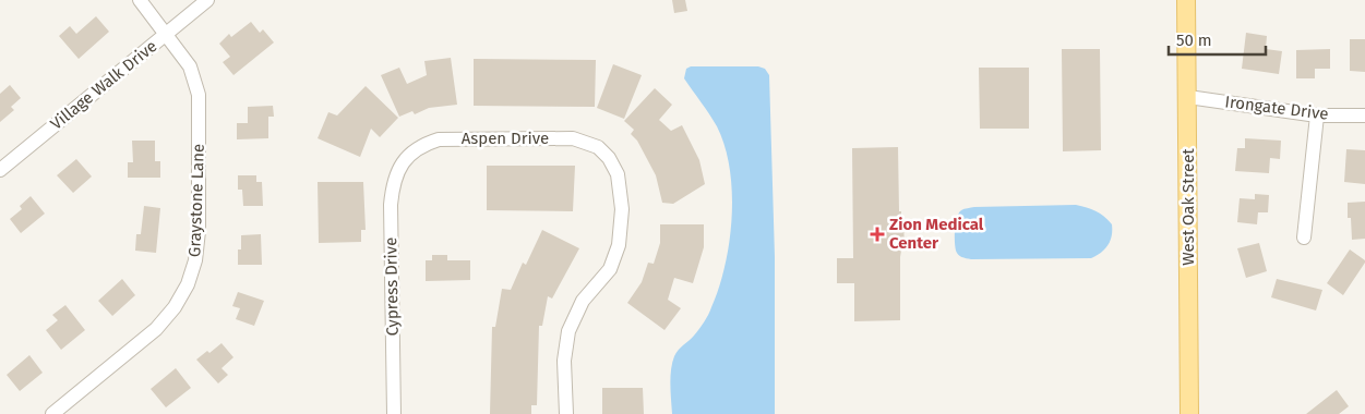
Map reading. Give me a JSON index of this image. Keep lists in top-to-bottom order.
{
  "streets": {
    "main road": ["West Oak Street"],
    "street": [
      "Village Walk Drive",
      "Irongate Drive",
      "Aspen Drive",
      "Graystone Lane",
      "Cypress Drive"
    ]
  },
  "crossings": [
    ["Village Walk Drive", "Graystone Lane"],
    ["Irongate Drive", "West Oak Street"],
    ["Aspen Drive", "Cypress Drive"]
  ],
  "places": {
    "health": ["Zion Medical Center"]
  },
  "scale_bar": "50 m"
}
